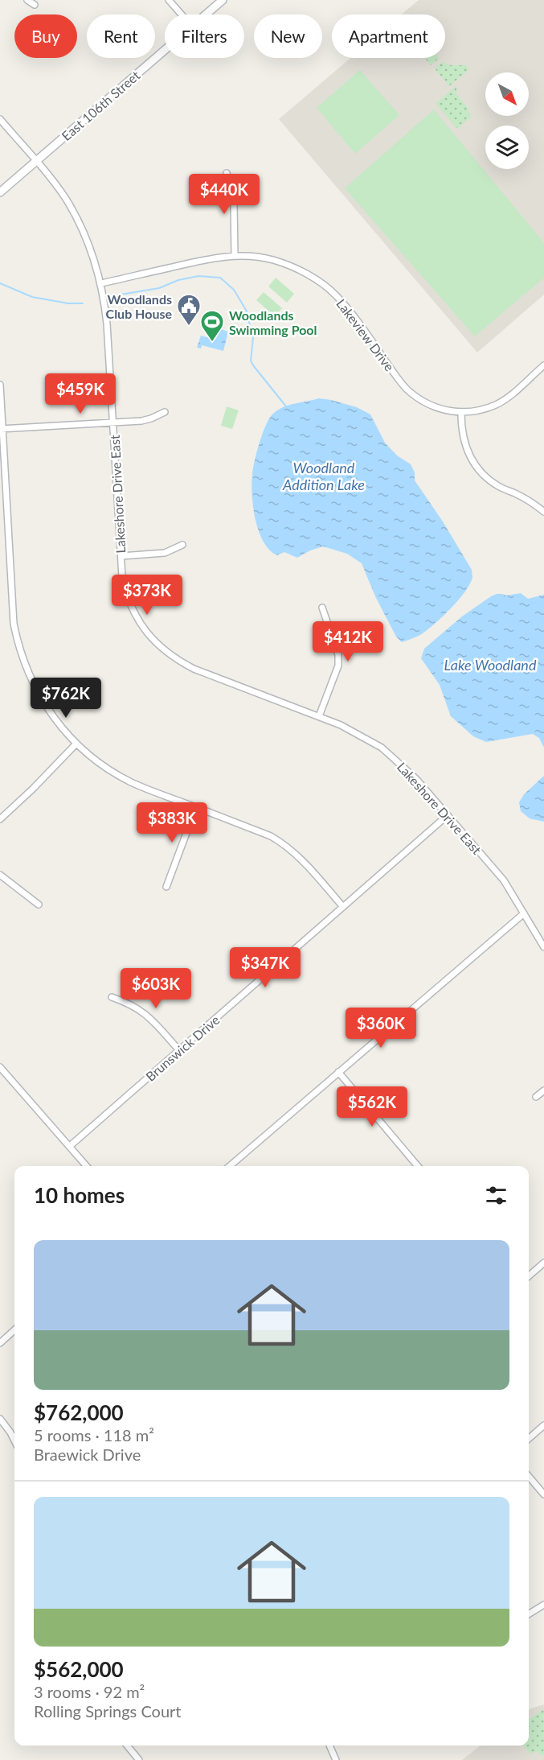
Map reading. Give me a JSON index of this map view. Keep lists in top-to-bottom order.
{
  "streets": {
    "street": [
      "East 106th Street",
      "Lakeview Drive",
      "Lakeshore Drive East",
      "Brunswick Drive"
    ]
  },
  "crossings": [
    ["East 106th Street", "Lakeshore Drive East"],
    ["Lakeview Drive", "Lakeshore Drive East"],
    ["Lakeshore Drive East", "Brunswick Drive"]
  ],
  "water": ["Woodland Addition Lake", "Lake Woodland"],
  "places": {
    "public building": ["Woodlands Club House"],
    "sports": ["Woodlands Swimming Pool"]
  },
  "north": "bottom right",
  "page": {
    "chip": [
      "Buy",
      "Rent",
      "Filters",
      "New",
      "Apartment"
    ],
    "price": [
      "$440K",
      "$459K",
      "$373K",
      "$412K",
      "$762K",
      "$383K",
      "$347K",
      "$603K",
      "$360K",
      "$562K"
    ],
    "heading": "10 homes",
    "list": [
      {
        "name": "$762,000",
        "note": "5 rooms · 118 m² · Braewick Drive"
      },
      {
        "name": "$562,000",
        "note": "3 rooms · 92 m² · Rolling Springs Court"
      }
    ]
  }
}
